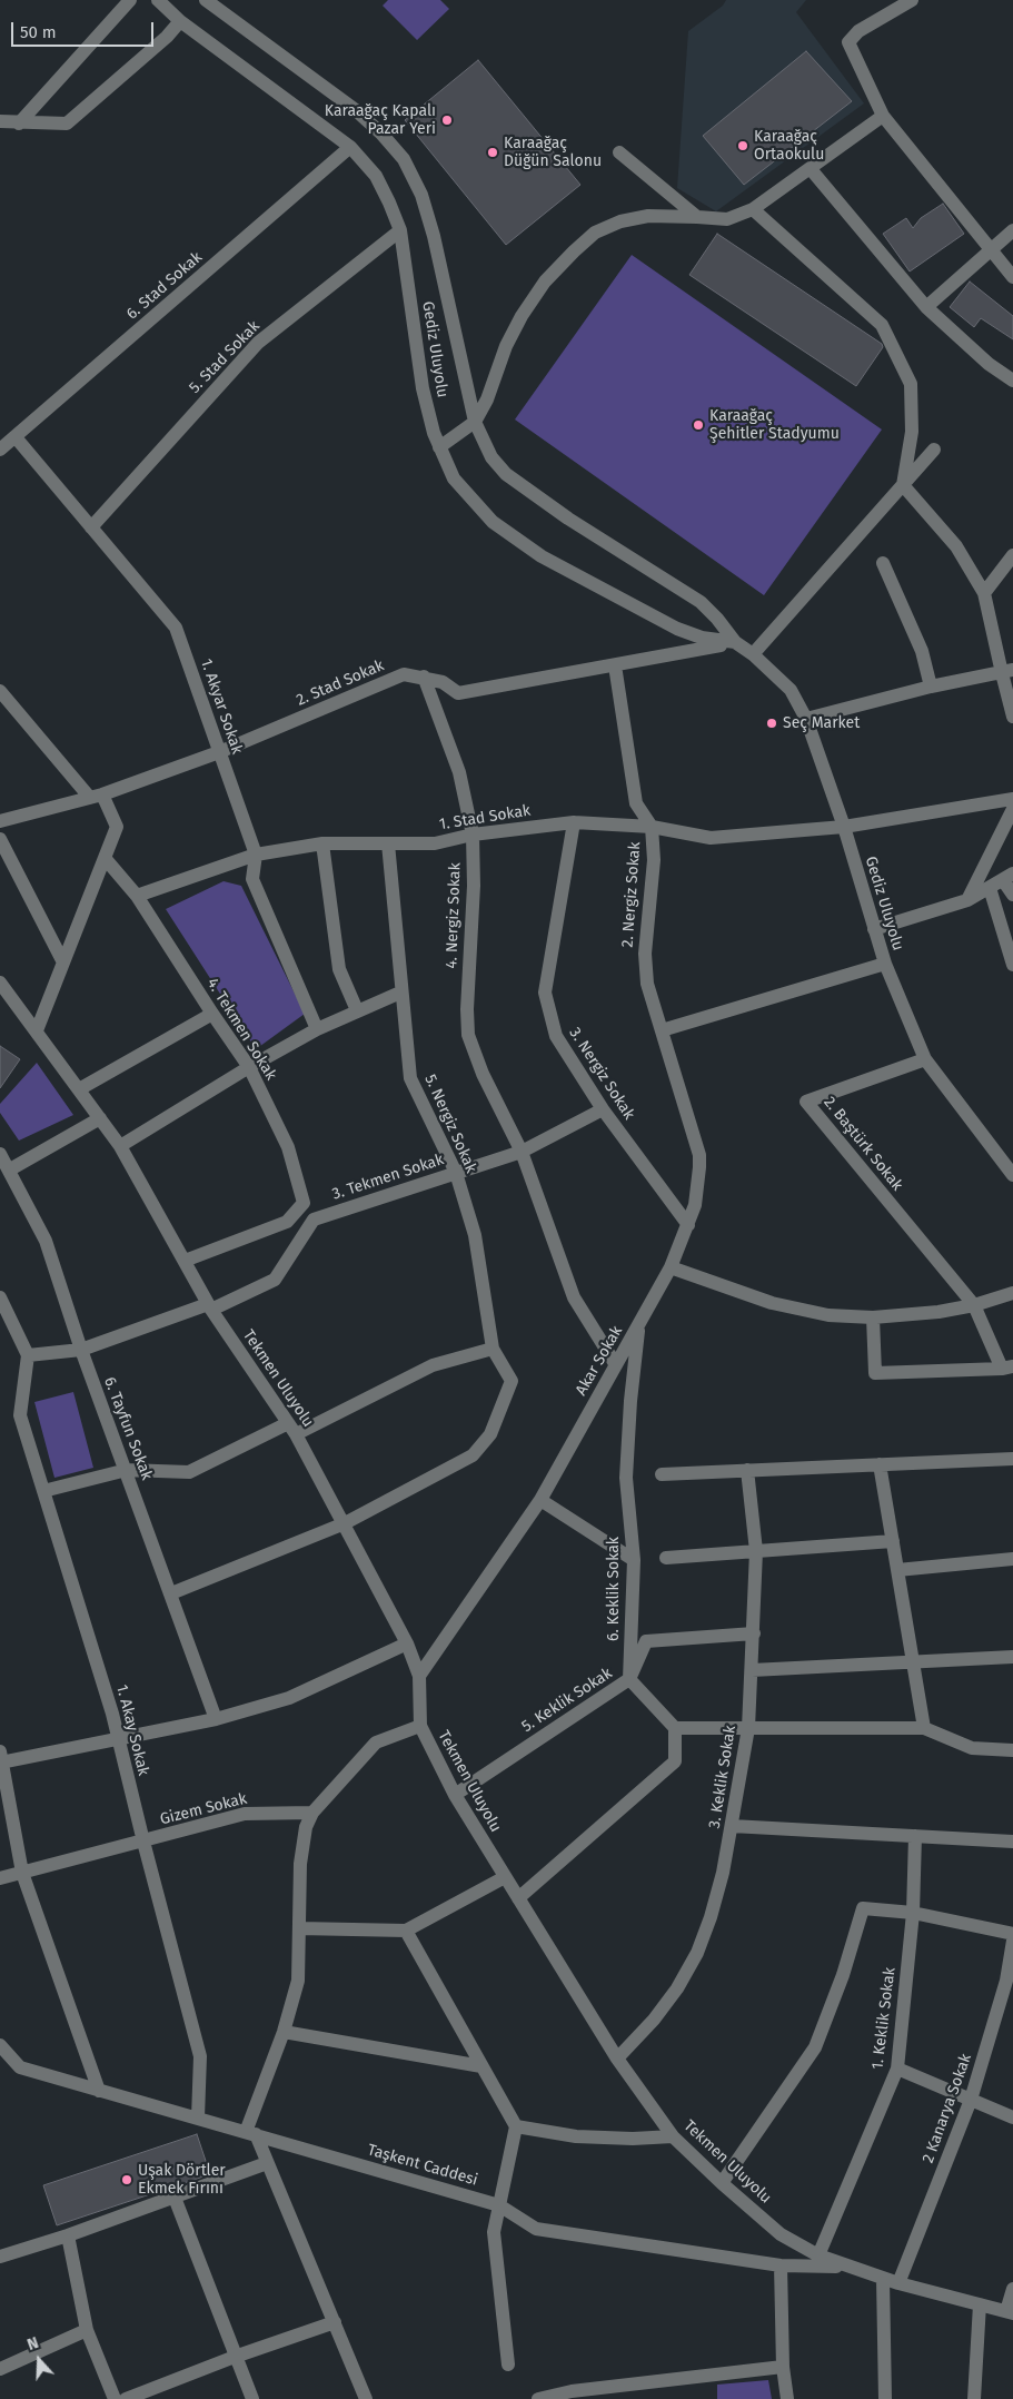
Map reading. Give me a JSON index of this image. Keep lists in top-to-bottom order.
{
  "streets": {
    "street": [
      "6. Stad Sokak",
      "Gediz Uluyolu",
      "5. Stad Sokak",
      "2. Stad Sokak",
      "1. Akyar Sokak",
      "1. Stad Sokak",
      "2. Nergiz Sokak",
      "4. Nergiz Sokak",
      "4. Tekmen Sokak",
      "3. Nergiz Sokak",
      "5. Nergiz Sokak",
      "2. Baştürk Sokak",
      "3. Tekmen Sokak",
      "Akar Sokak",
      "Tekmen Uluyolu",
      "6. Tayfun Sokak",
      "6. Keklik Sokak",
      "5. Keklik Sokak",
      "1. Akay Sokak",
      "3. Keklik Sokak",
      "Gizem Sokak",
      "1. Keklik Sokak",
      "2 Kanarya Sokak",
      "Taşkent Caddesi"
    ]
  },
  "crossings": [
    ["6. Stad Sokak", "Gediz Uluyolu"],
    ["6. Stad Sokak", "1. Akyar Sokak"],
    ["Gediz Uluyolu", "5. Stad Sokak"],
    ["Gediz Uluyolu", "2. Stad Sokak"],
    ["Gediz Uluyolu", "1. Stad Sokak"],
    ["Gediz Uluyolu", "2. Baştürk Sokak"],
    ["5. Stad Sokak", "1. Akyar Sokak"],
    ["2. Stad Sokak", "1. Akyar Sokak"],
    ["2. Stad Sokak", "2. Nergiz Sokak"],
    ["2. Stad Sokak", "4. Nergiz Sokak"],
    ["1. Akyar Sokak", "1. Stad Sokak"],
    ["1. Stad Sokak", "2. Nergiz Sokak"],
    ["1. Stad Sokak", "4. Nergiz Sokak"],
    ["1. Stad Sokak", "4. Tekmen Sokak"],
    ["1. Stad Sokak", "3. Nergiz Sokak"],
    ["1. Stad Sokak", "5. Nergiz Sokak"],
    ["2. Nergiz Sokak", "Akar Sokak"],
    ["4. Nergiz Sokak", "3. Tekmen Sokak"],
    ["4. Nergiz Sokak", "Akar Sokak"],
    ["4. Tekmen Sokak", "Tekmen Uluyolu"],
    ["3. Nergiz Sokak", "3. Tekmen Sokak"],
    ["3. Nergiz Sokak", "Akar Sokak"],
    ["5. Nergiz Sokak", "3. Tekmen Sokak"],
    ["3. Tekmen Sokak", "Tekmen Uluyolu"],
    ["3. Tekmen Sokak", "6. Tayfun Sokak"],
    ["3. Tekmen Sokak", "1. Akay Sokak"],
    ["Akar Sokak", "Tekmen Uluyolu"],
    ["Akar Sokak", "6. Keklik Sokak"],
    ["Tekmen Uluyolu", "5. Keklik Sokak"],
    ["Tekmen Uluyolu", "3. Keklik Sokak"],
    ["Tekmen Uluyolu", "1. Keklik Sokak"],
    ["Tekmen Uluyolu", "2 Kanarya Sokak"],
    ["Tekmen Uluyolu", "Taşkent Caddesi"],
    ["6. Keklik Sokak", "5. Keklik Sokak"],
    ["5. Keklik Sokak", "3. Keklik Sokak"],
    ["1. Akay Sokak", "Gizem Sokak"],
    ["1. Akay Sokak", "Taşkent Caddesi"]
  ],
  "places": [
    "Karaağaç Kapalı Pazar Yeri",
    "Karaağaç Ortaokulu",
    "Karaağaç Düğün Salonu",
    "Karaağaç Şehitler Stadyumu",
    "Seç Market",
    "Uşak Dörtler Ekmek Fırını"
  ],
  "scale_bar": "50 m",
  "north": "top"
}
